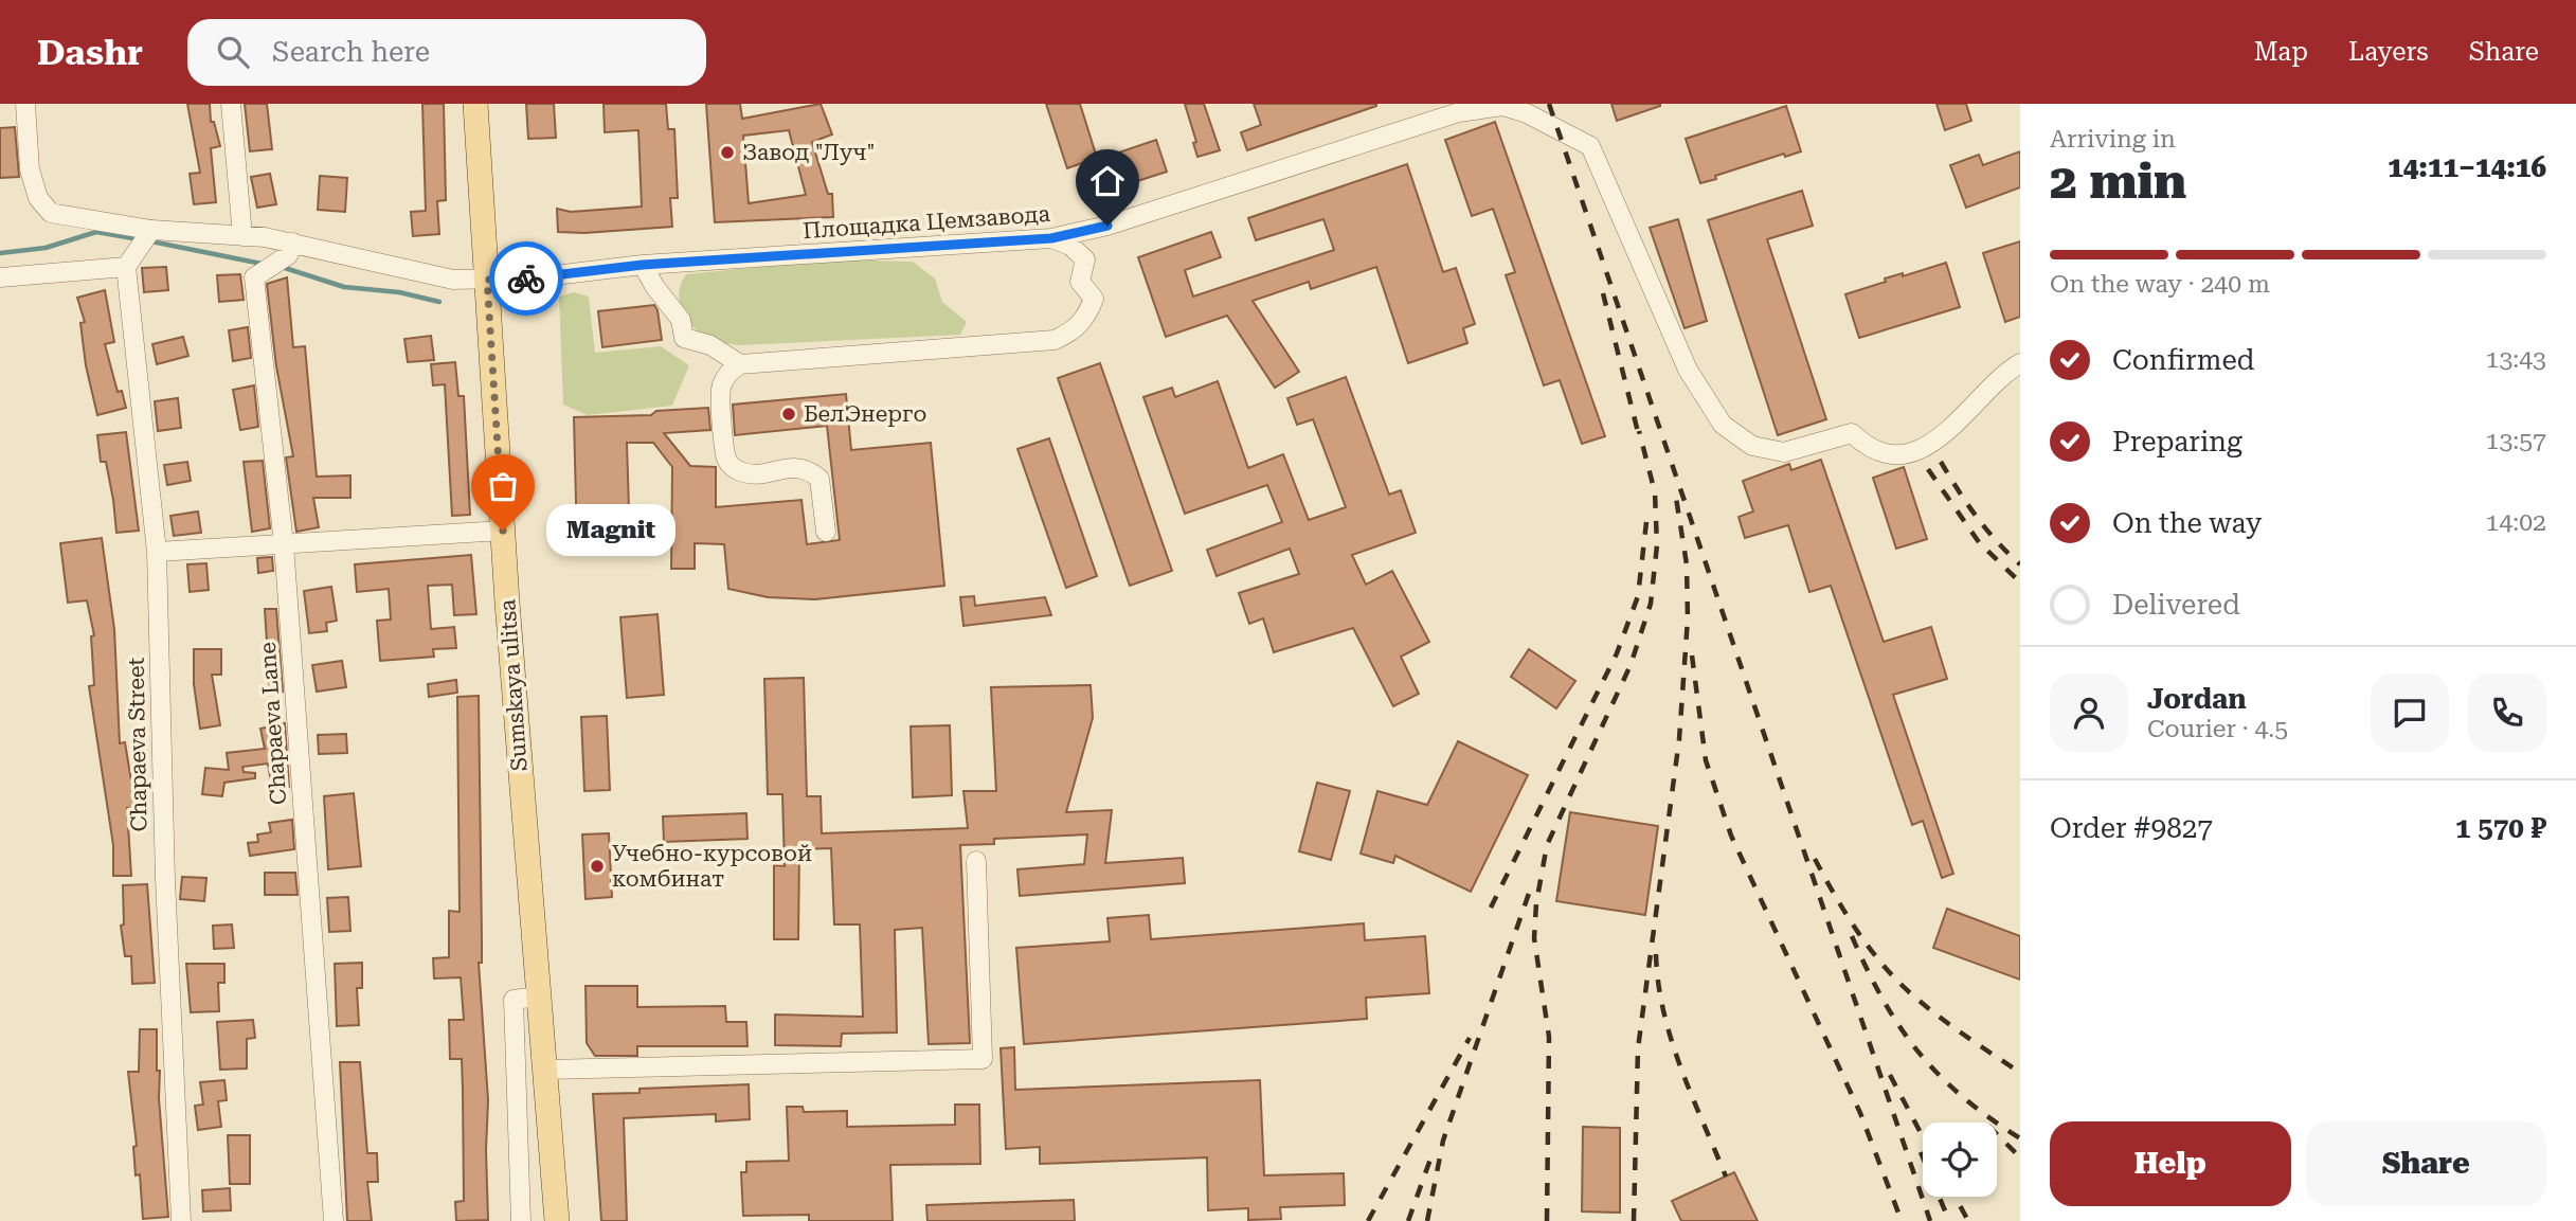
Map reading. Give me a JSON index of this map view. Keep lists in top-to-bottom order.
{
  "streets": {
    "main road": ["Sumskaya ulitsa"],
    "street": ["Площадка Цемзавода", "Chapaeva Lane", "Chapaeva Street"]
  },
  "crossings": [
    ["Площадка Цемзавода", "Sumskaya ulitsa"],
    ["Площадка Цемзавода", "Chapaeva Lane"]
  ],
  "places": [
    "Завод \"Луч\"",
    "БелЭнерго",
    "Magnit",
    "Учебно-курсовой комбинат"
  ],
  "page": {
    "header": "Dashr",
    "search": "Search here",
    "nav": ["Map", "Layers", "Share"],
    "heading": ["2 min", "Arriving in", "14:11–14:16"],
    "panel": [
      "Jordan",
      "Courier · 4.5",
      "Order #9827",
      "1 570 ₽"
    ],
    "bar": "On the way · 240 m",
    "list": [
      ["Confirmed", "13:43"],
      ["Preparing", "13:57"],
      ["On the way", "14:02"],
      "Delivered"
    ],
    "bubble": "Magnit",
    "buttons": ["Help", "Share"]
  }
}
